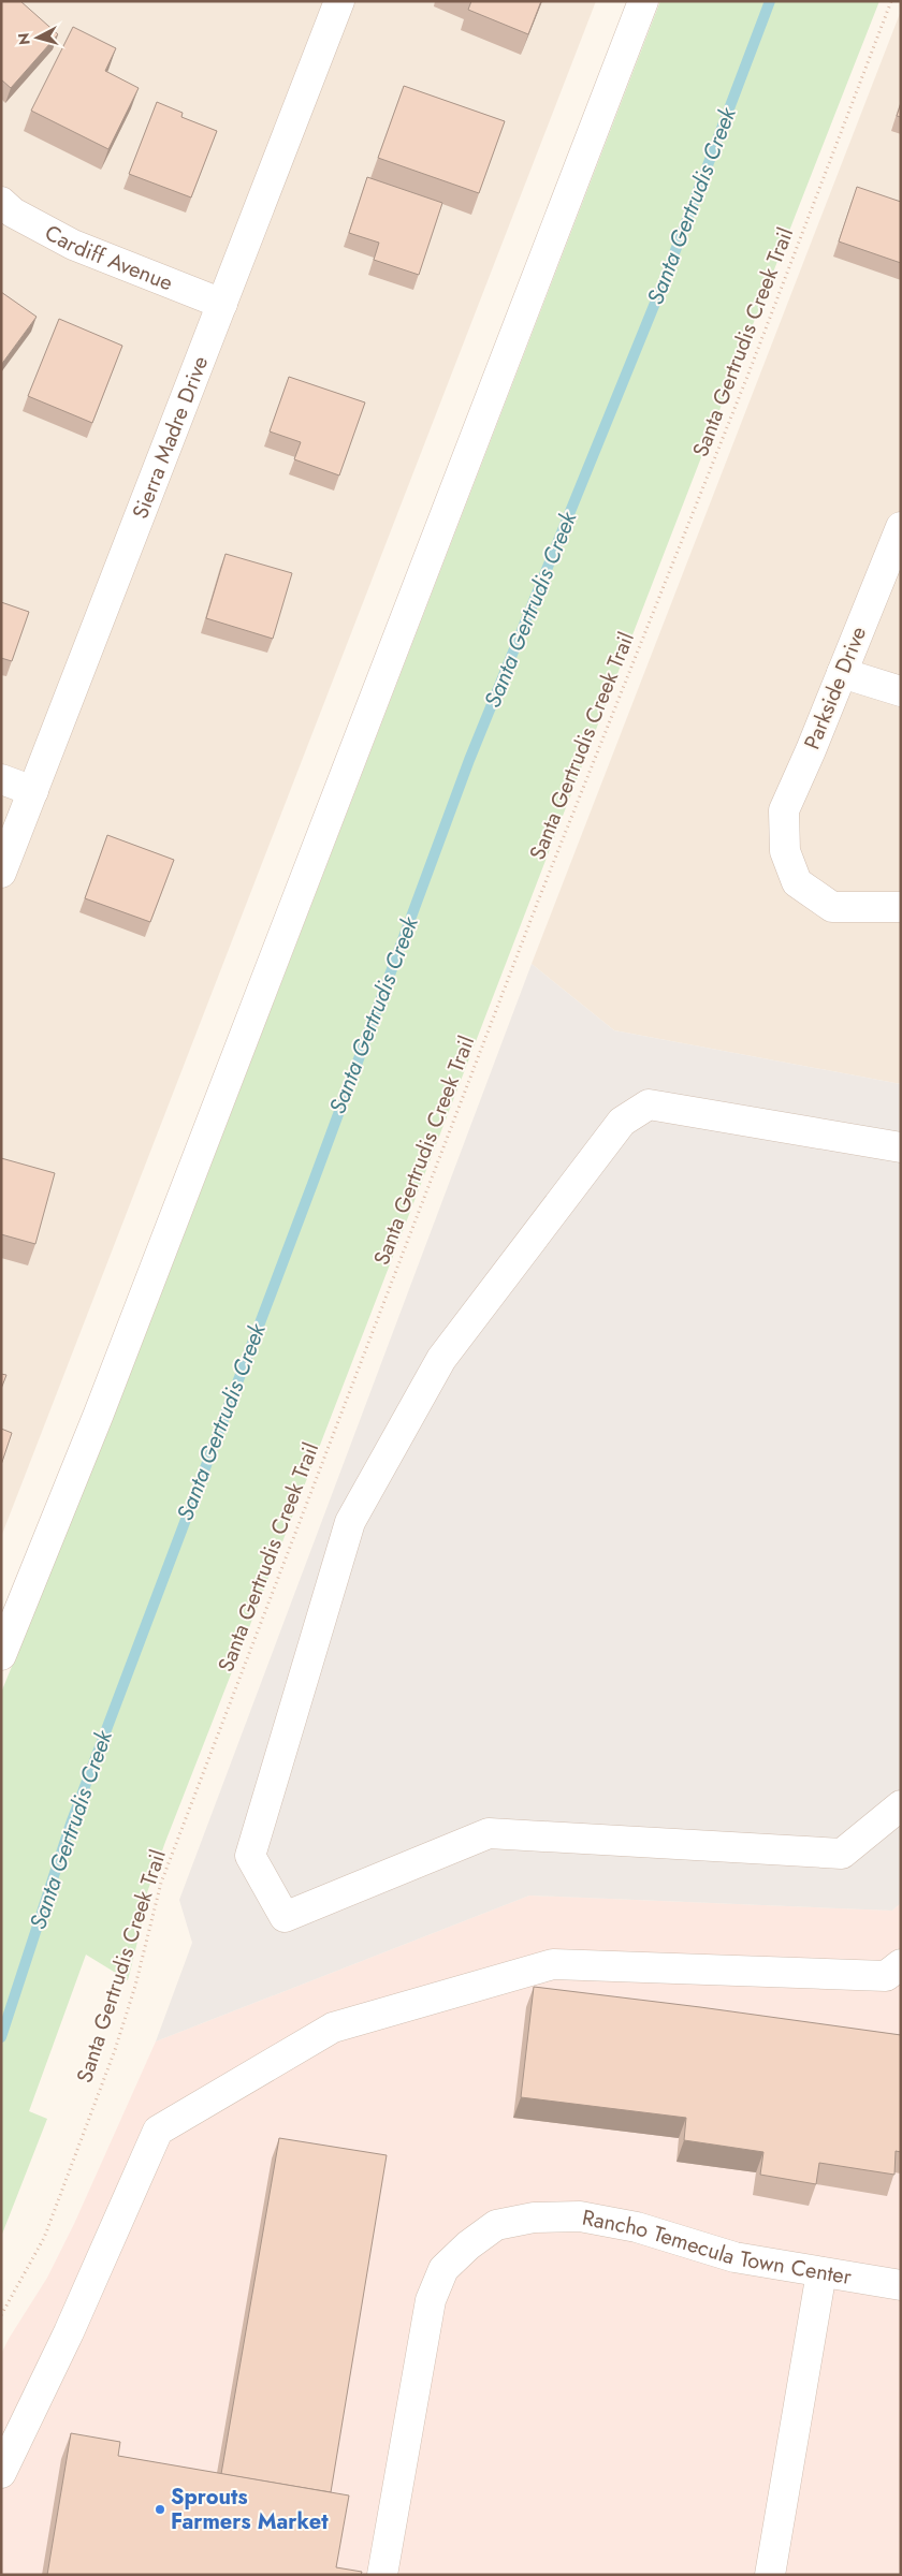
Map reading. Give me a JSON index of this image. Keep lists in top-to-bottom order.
{
  "streets": {
    "street": [
      "Cardiff Avenue",
      "Sierra Madre Drive",
      "Parkside Drive",
      "Rancho Temecula Town Center"
    ],
    "path": ["Santa Gertrudis Creek Trail"]
  },
  "crossings": [
    ["Cardiff Avenue", "Sierra Madre Drive"]
  ],
  "water": ["Santa Gertrudis Creek"],
  "places": ["Sprouts Farmers Market"],
  "north": "left"
}
